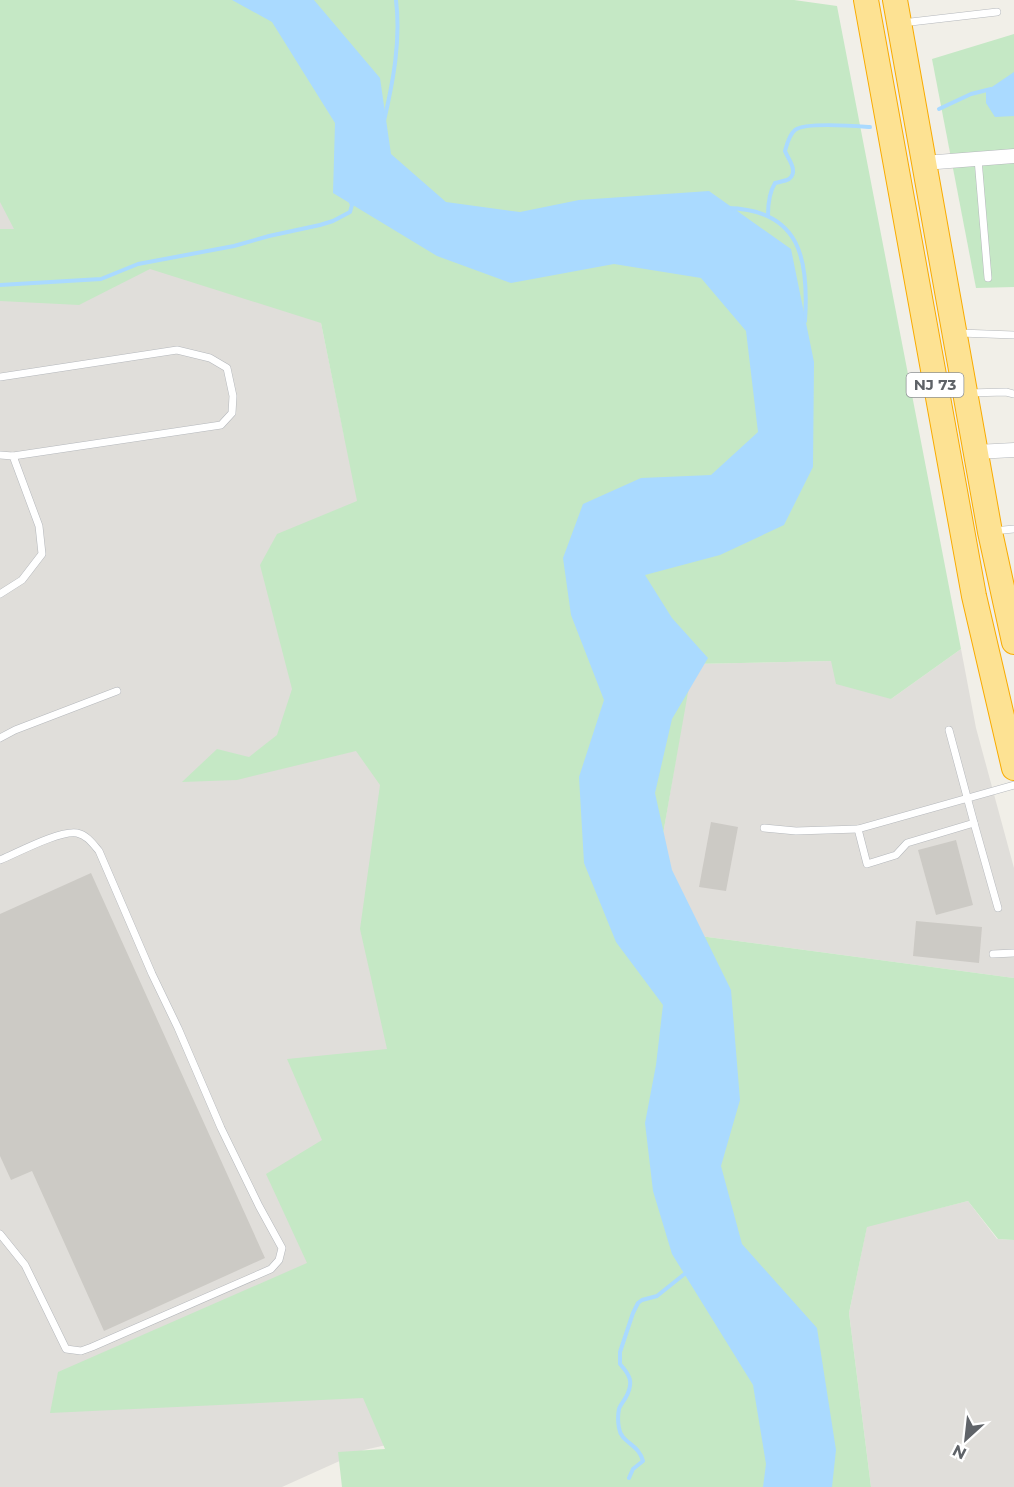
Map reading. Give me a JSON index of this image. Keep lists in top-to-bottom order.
{
  "streets": {
    "highway": ["NJ 73"]
  },
  "north": "bottom left"
}
